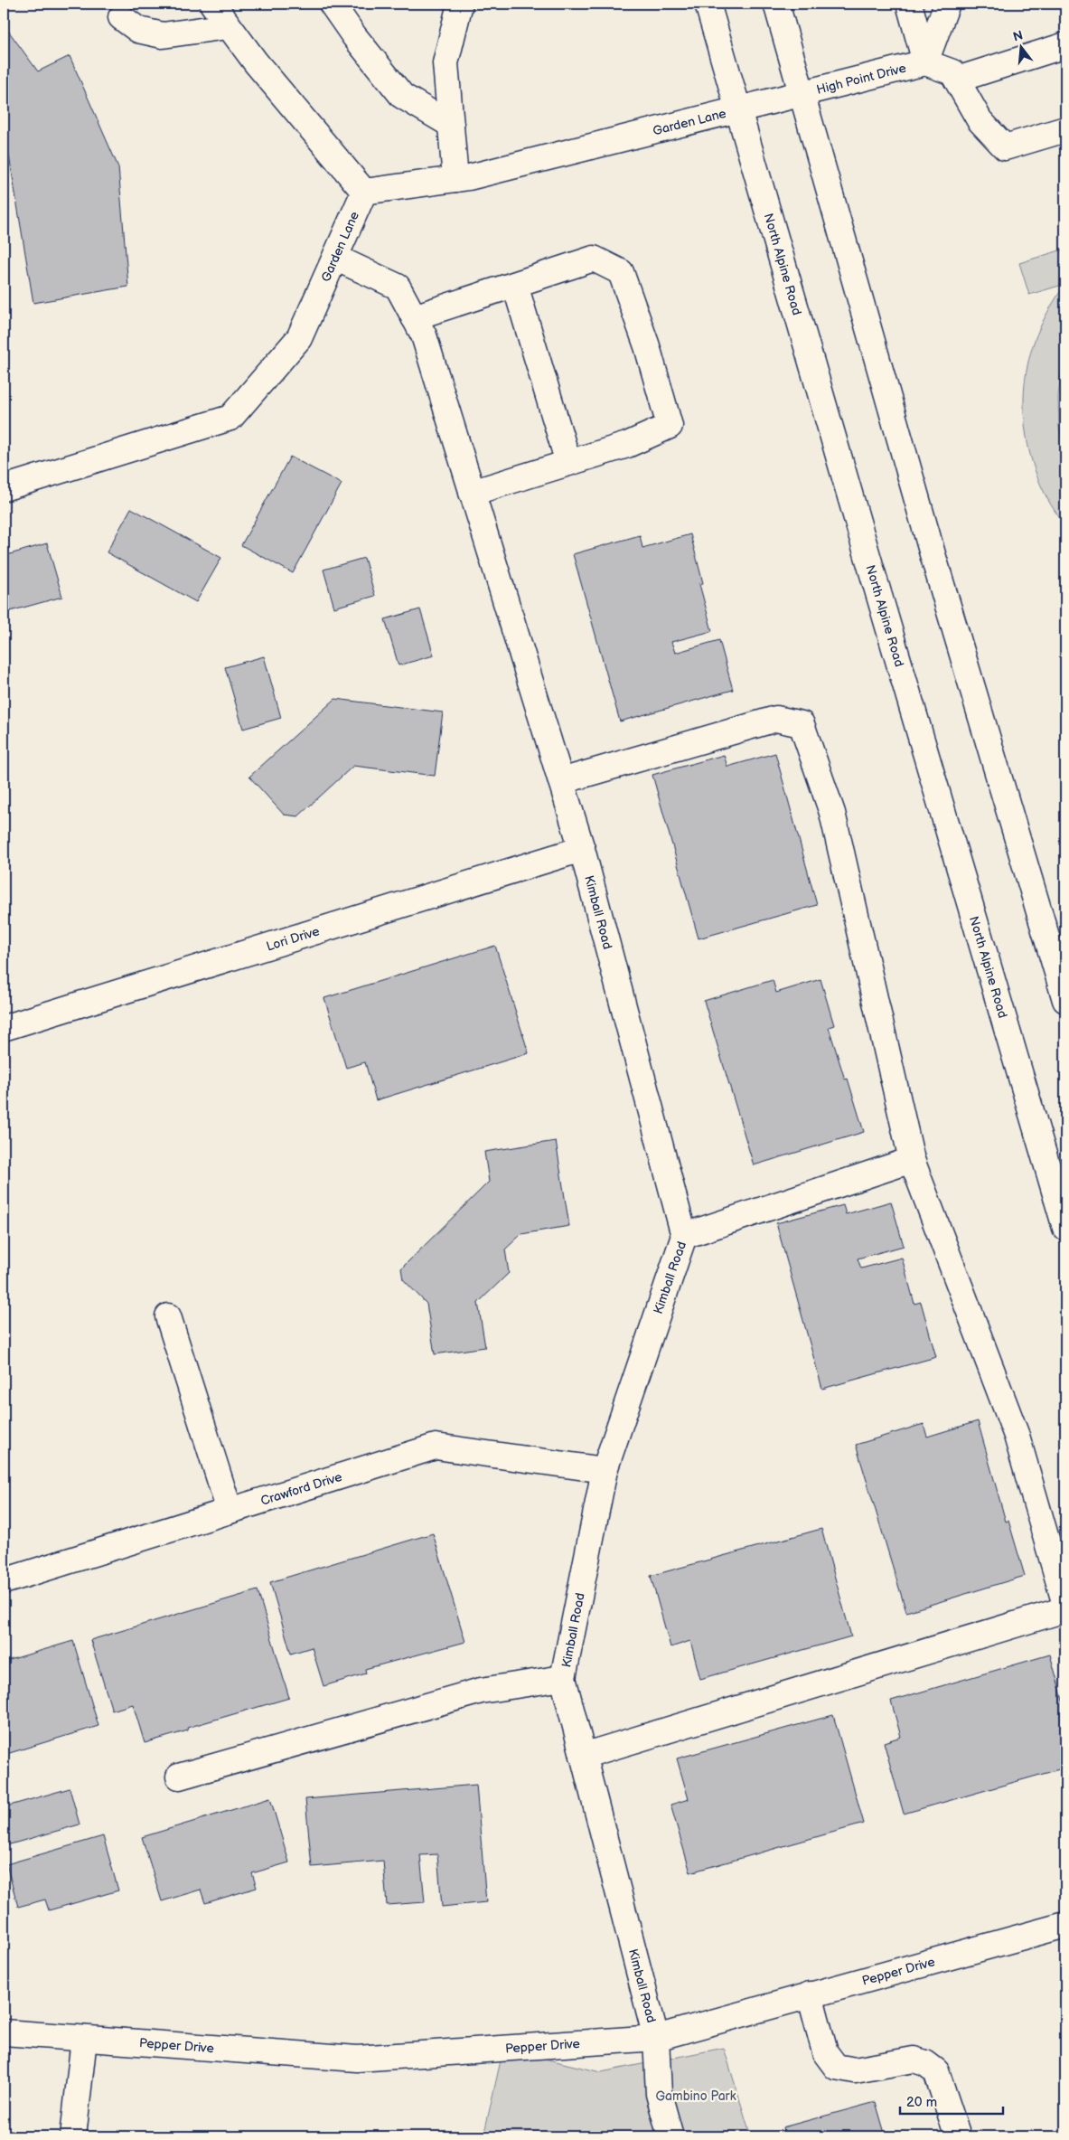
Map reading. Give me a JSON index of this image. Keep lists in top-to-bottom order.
{
  "streets": {
    "street": [
      "High Point Drive",
      "Garden Lane",
      "North Alpine Road",
      "Kimball Road",
      "Lori Drive",
      "Crawford Drive",
      "Pepper Drive"
    ]
  },
  "crossings": [
    ["High Point Drive", "Garden Lane"],
    ["High Point Drive", "North Alpine Road"],
    ["Garden Lane", "North Alpine Road"],
    ["Garden Lane", "Kimball Road"],
    ["Kimball Road", "Lori Drive"],
    ["Kimball Road", "Crawford Drive"],
    ["Kimball Road", "Pepper Drive"]
  ],
  "parks": ["Gambino Park"],
  "scale_bar": "20 m",
  "north": "top"
}
